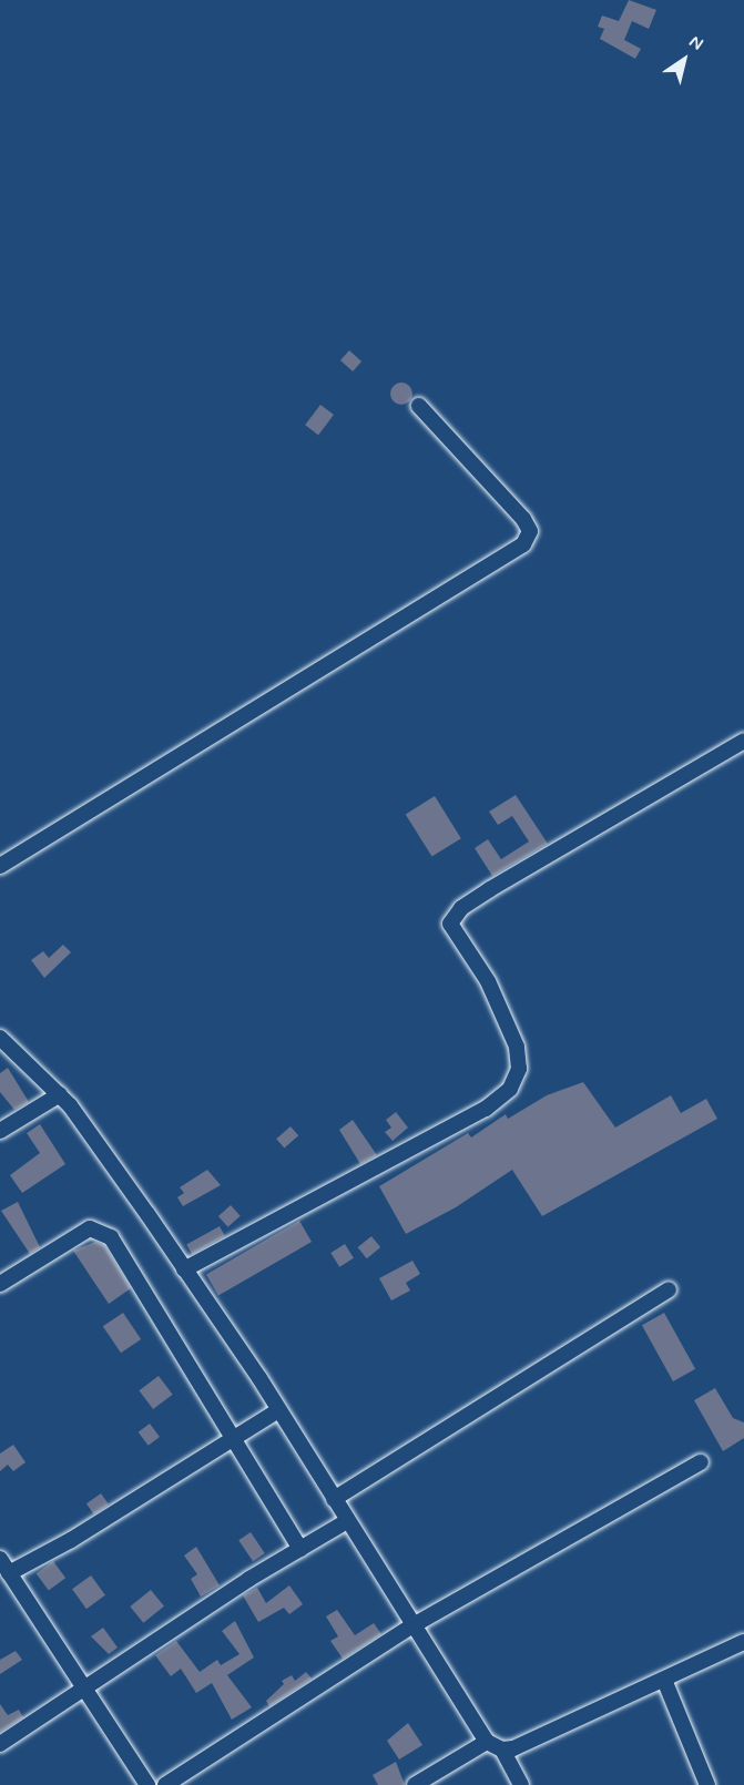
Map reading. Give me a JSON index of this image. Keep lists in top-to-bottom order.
{
  "north": "top right"
}
